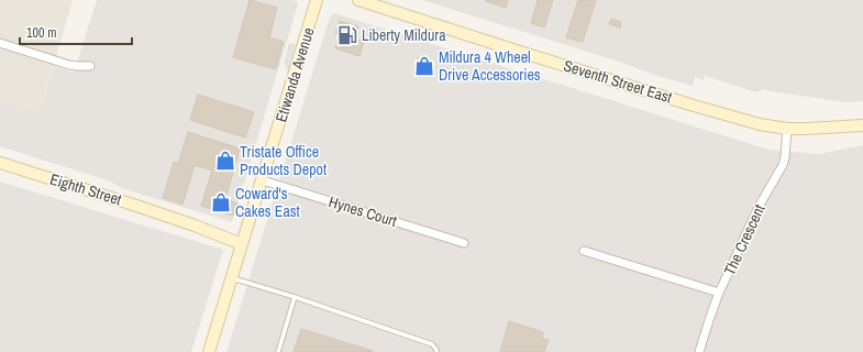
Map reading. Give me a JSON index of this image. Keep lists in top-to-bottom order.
{
  "streets": {
    "street": [
      "Etiwanda Avenue",
      "Seventh Street East",
      "Eighth Street",
      "Hynes Court",
      "The Crescent"
    ]
  },
  "crossings": [
    ["Etiwanda Avenue", "Eighth Street"],
    ["Etiwanda Avenue", "Hynes Court"],
    ["Seventh Street East", "The Crescent"]
  ],
  "places": {
    "fuel station": ["Liberty Mildura"],
    "shop": ["Mildura 4 Wheel Drive Accessories", "Tristate Office Products Depot", "Coward's Cakes East"]
  },
  "scale_bar": "100 m"
}
